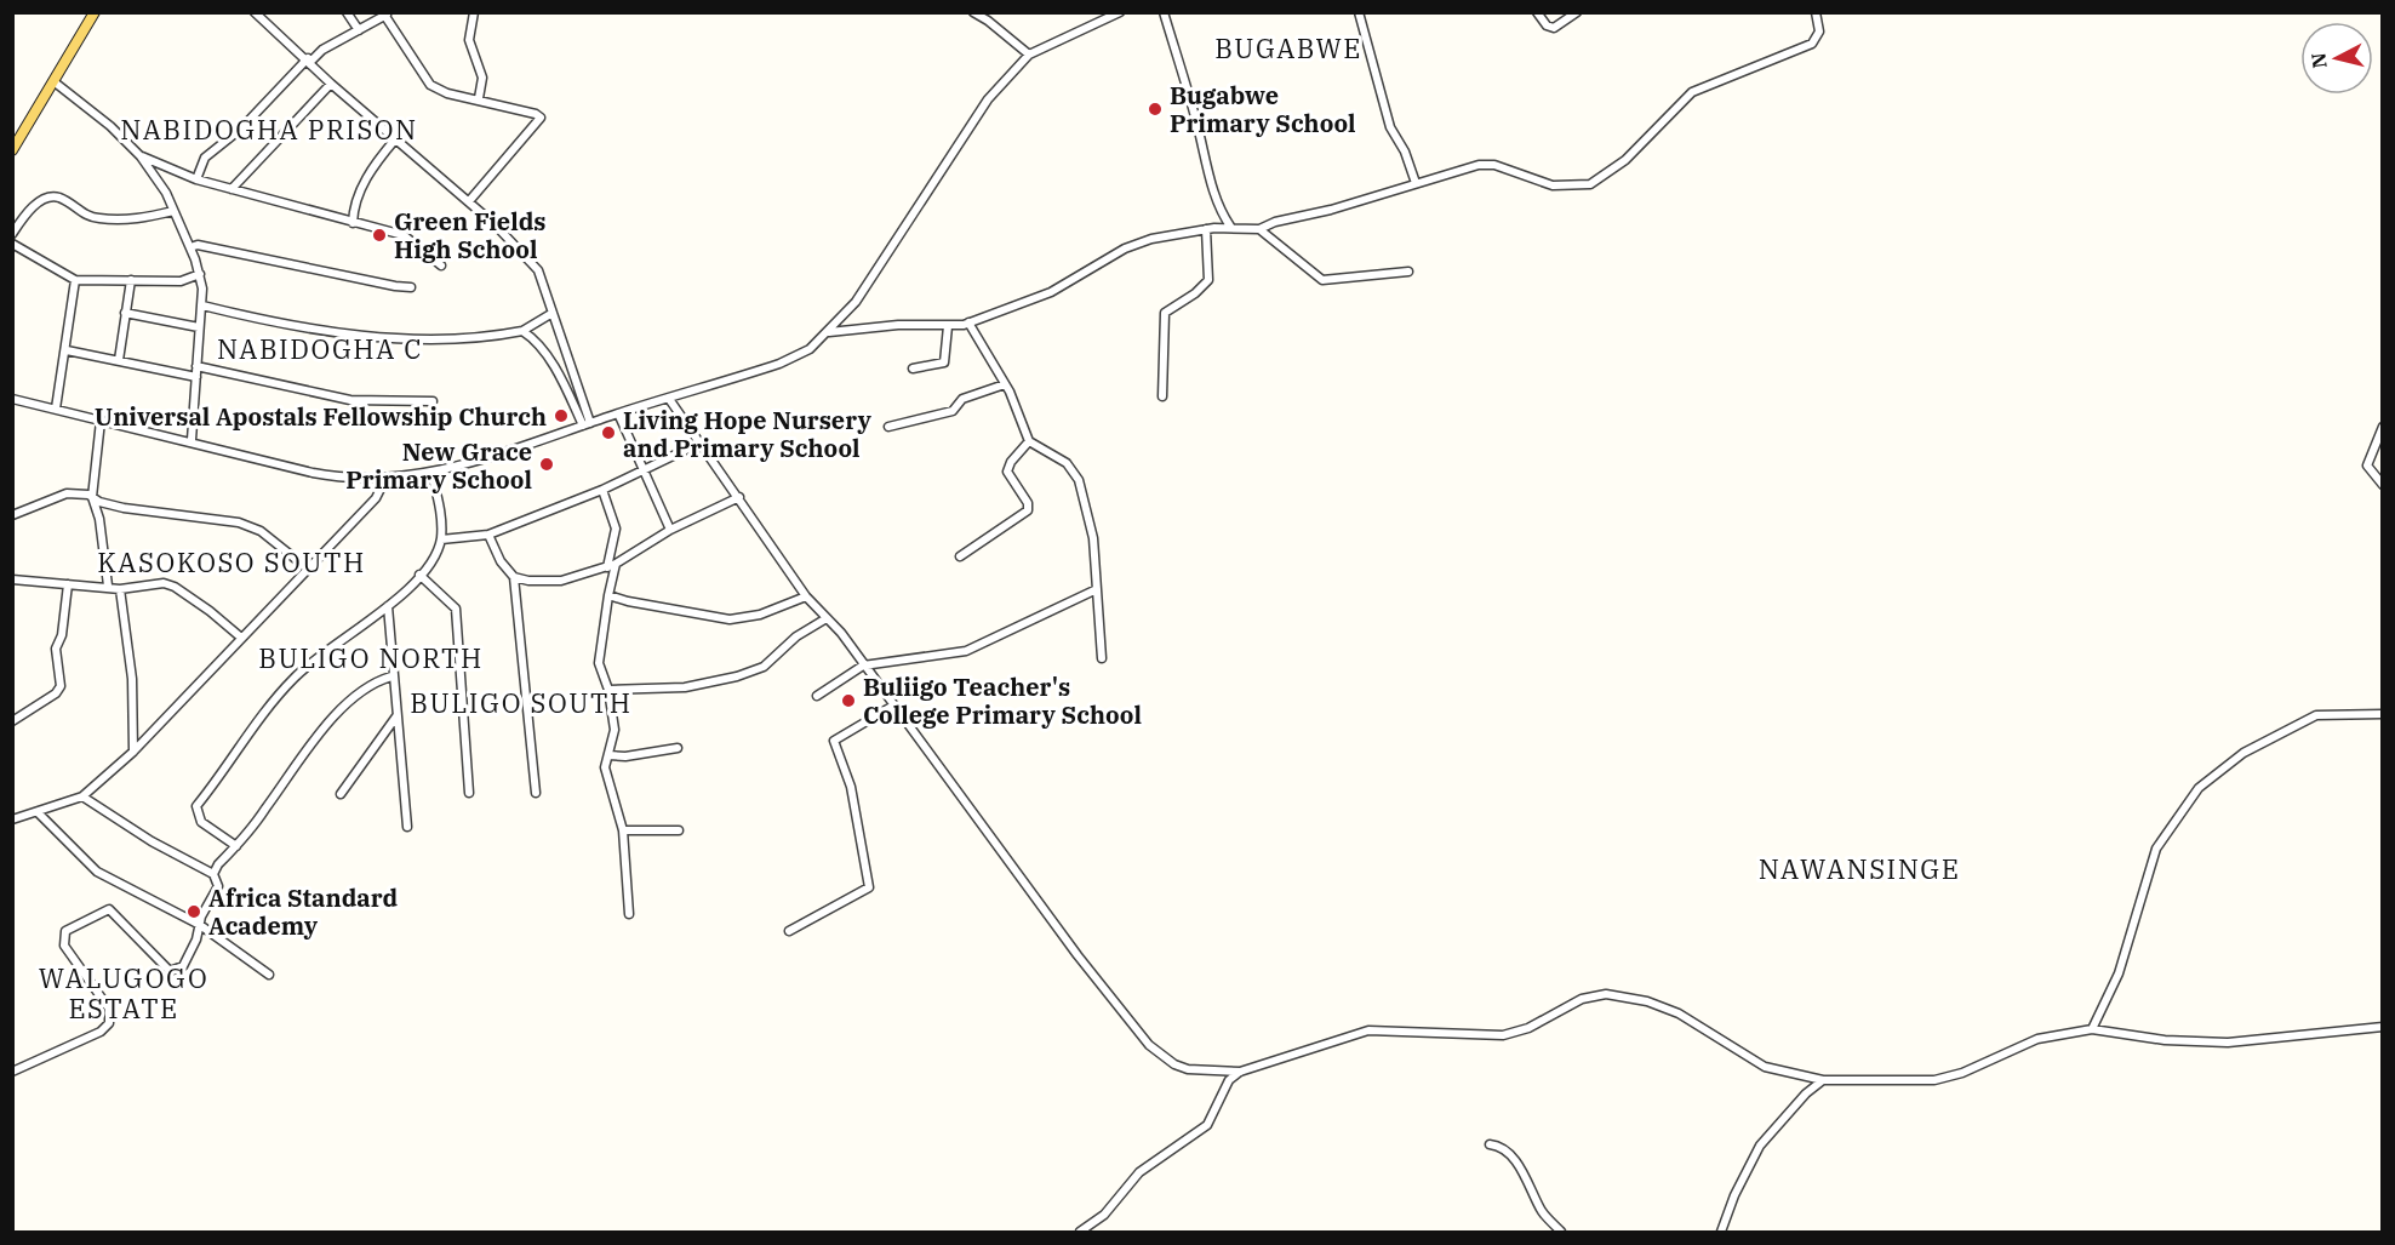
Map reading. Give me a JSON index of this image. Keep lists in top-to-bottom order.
{
  "districts": [
    "BUGABWE",
    "NABIDOGHA PRISON",
    "NABIDOGHA C",
    "KASOKOSO SOUTH",
    "BULIGO NORTH",
    "BULIGO SOUTH",
    "NAWANSINGE",
    "WALUGOGO ESTATE"
  ],
  "places": [
    "Bugabwe Primary School",
    "Green Fields High School",
    "Universal Apostals Fellowship Church",
    "Living Hope Nursery and Primary School",
    "New Grace Primary School",
    "Buliigo Teacher's College Primary School",
    "Africa Standard Academy"
  ],
  "north": "left"
}
